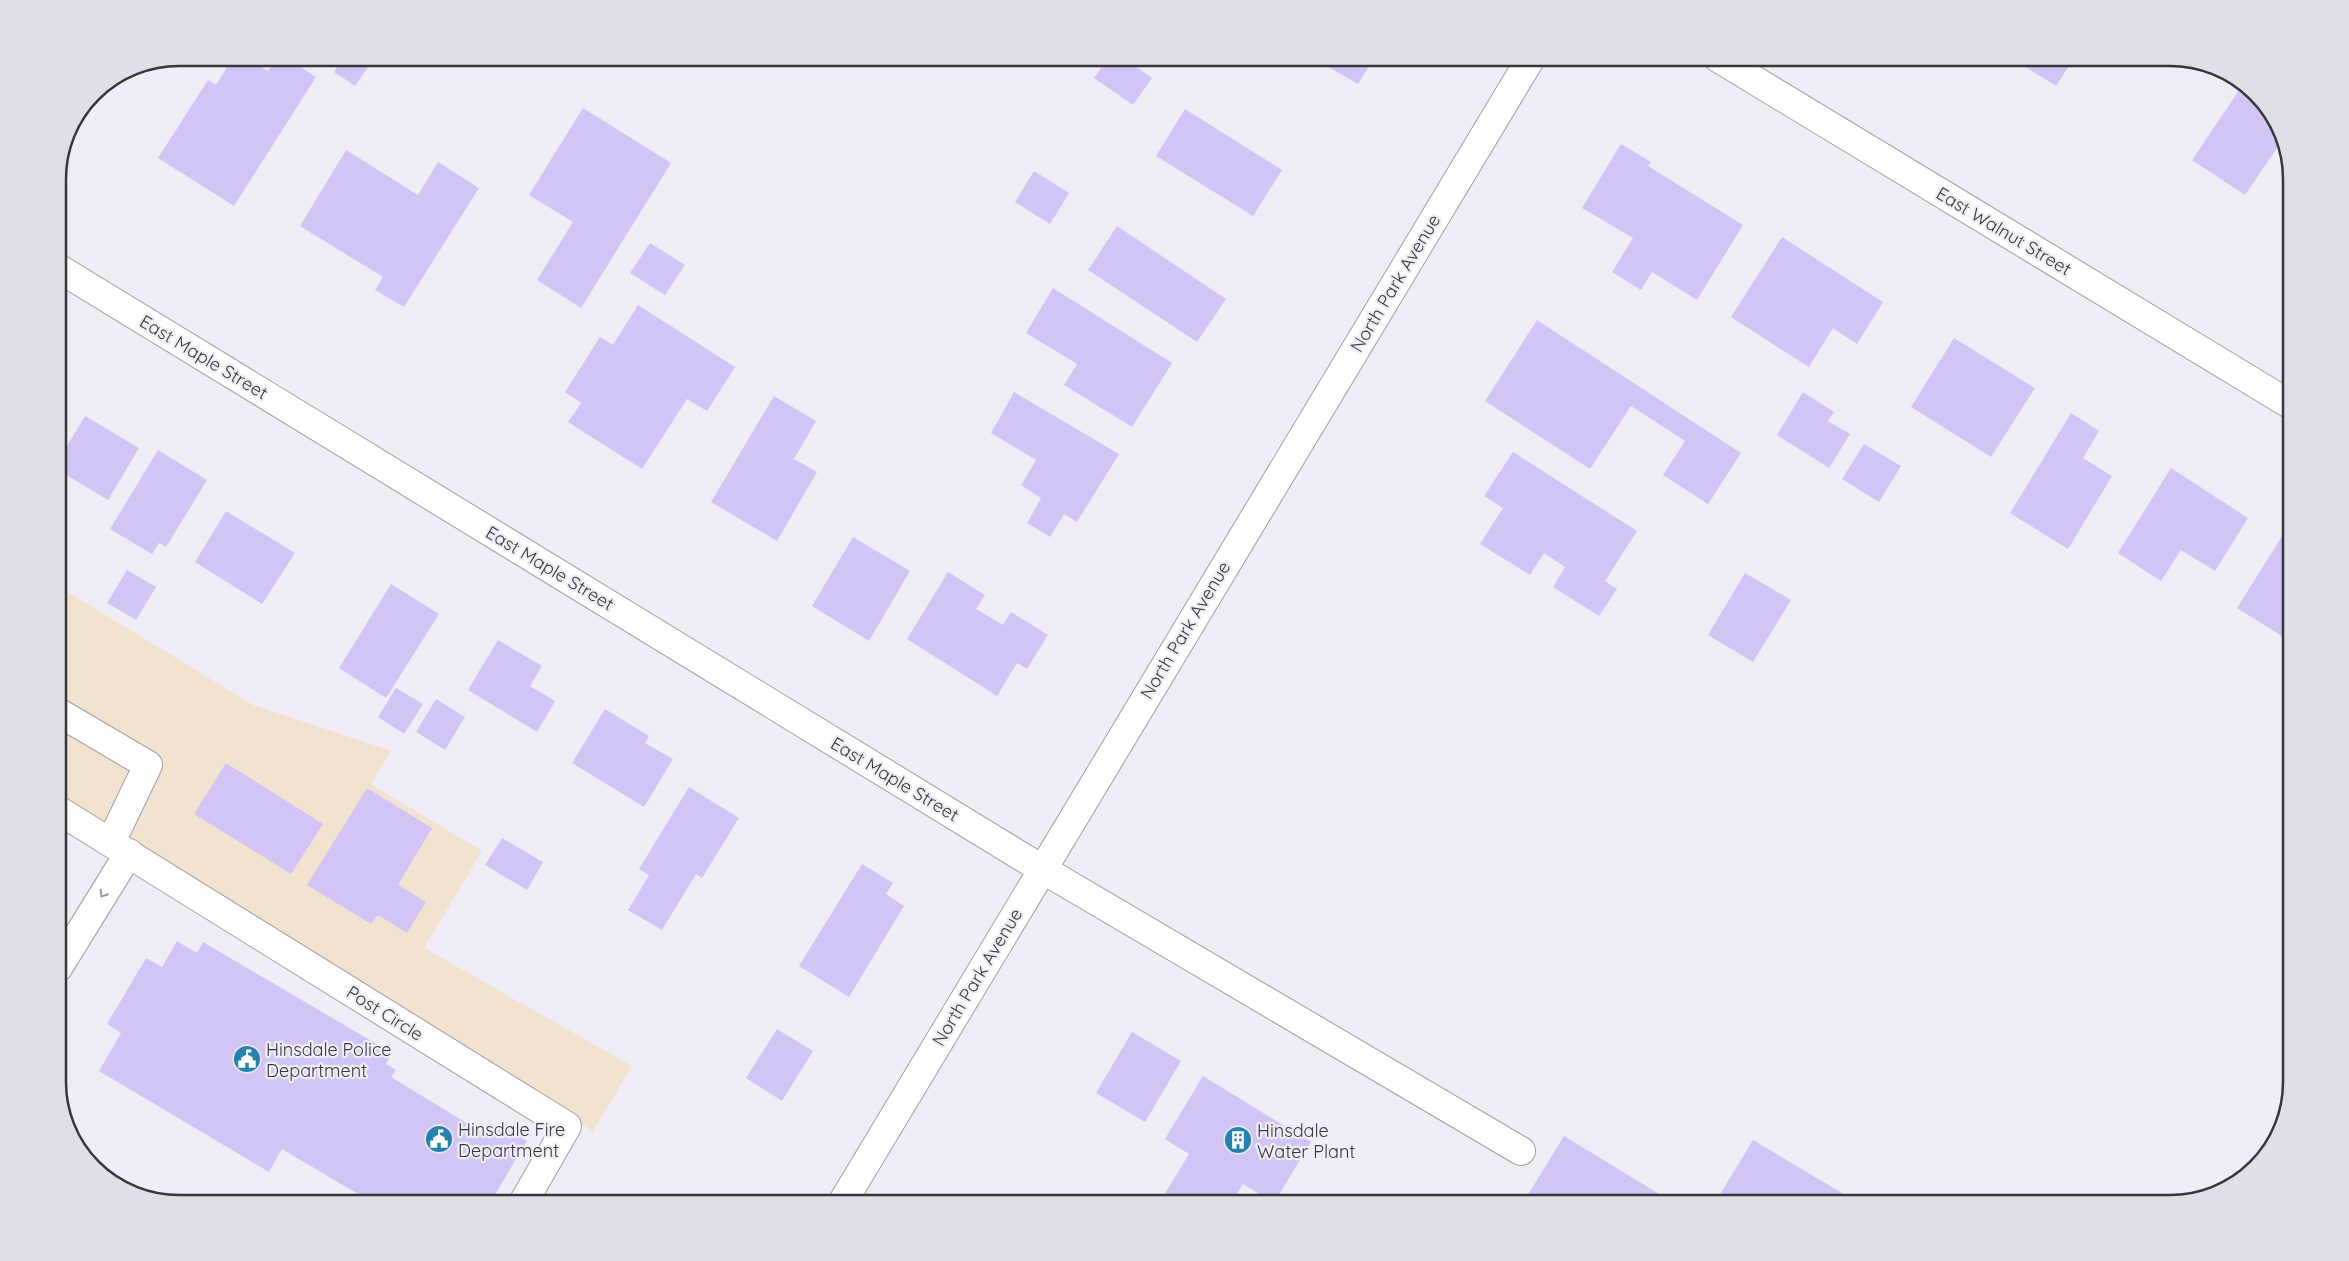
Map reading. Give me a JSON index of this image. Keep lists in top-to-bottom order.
{
  "streets": {
    "street": [
      "East Walnut Street",
      "North Park Avenue",
      "East Maple Street",
      "Post Circle"
    ]
  },
  "crossings": [
    ["North Park Avenue", "East Maple Street"]
  ],
  "places": {
    "public building": ["Hinsdale Police Department", "Hinsdale Fire Department"],
    "building": ["Hinsdale Water Plant"]
  }
}
